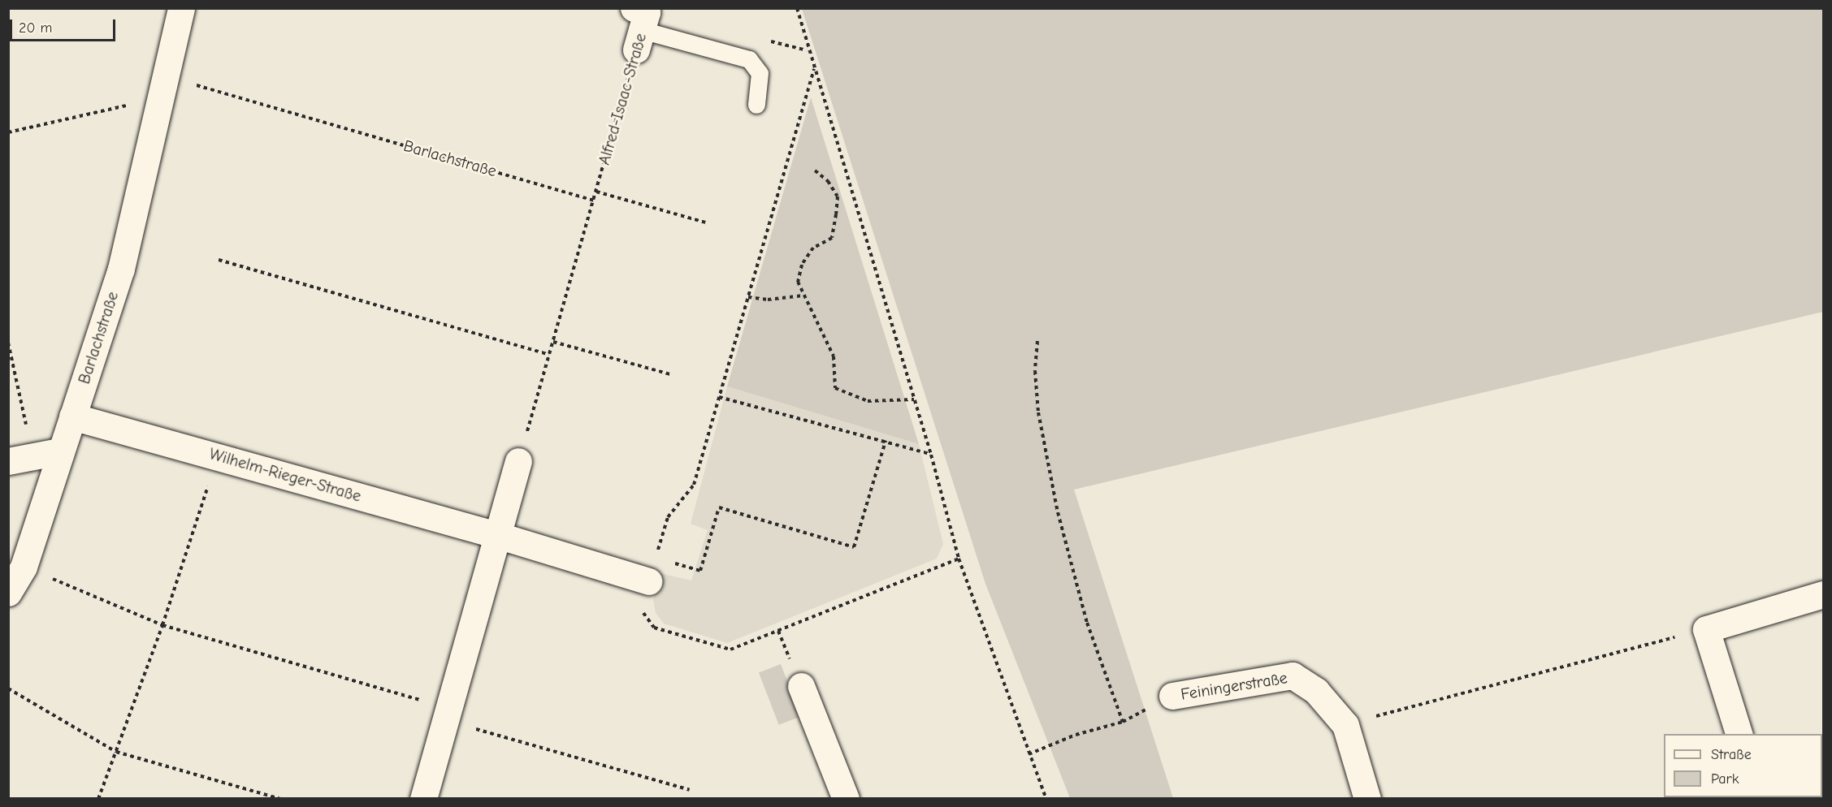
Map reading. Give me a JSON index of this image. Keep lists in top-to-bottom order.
{
  "streets": {
    "street": ["Barlachstraße", "Wilhelm-Rieger-Straße", "Feiningerstraße"],
    "path": ["Alfred-Isaac-Straße"]
  },
  "crossings": [
    ["Alfred-Isaac-Straße", "Barlachstraße"],
    ["Barlachstraße", "Wilhelm-Rieger-Straße"]
  ],
  "legend": ["Straße", "Park"],
  "scale_bar": "20 m"
}
